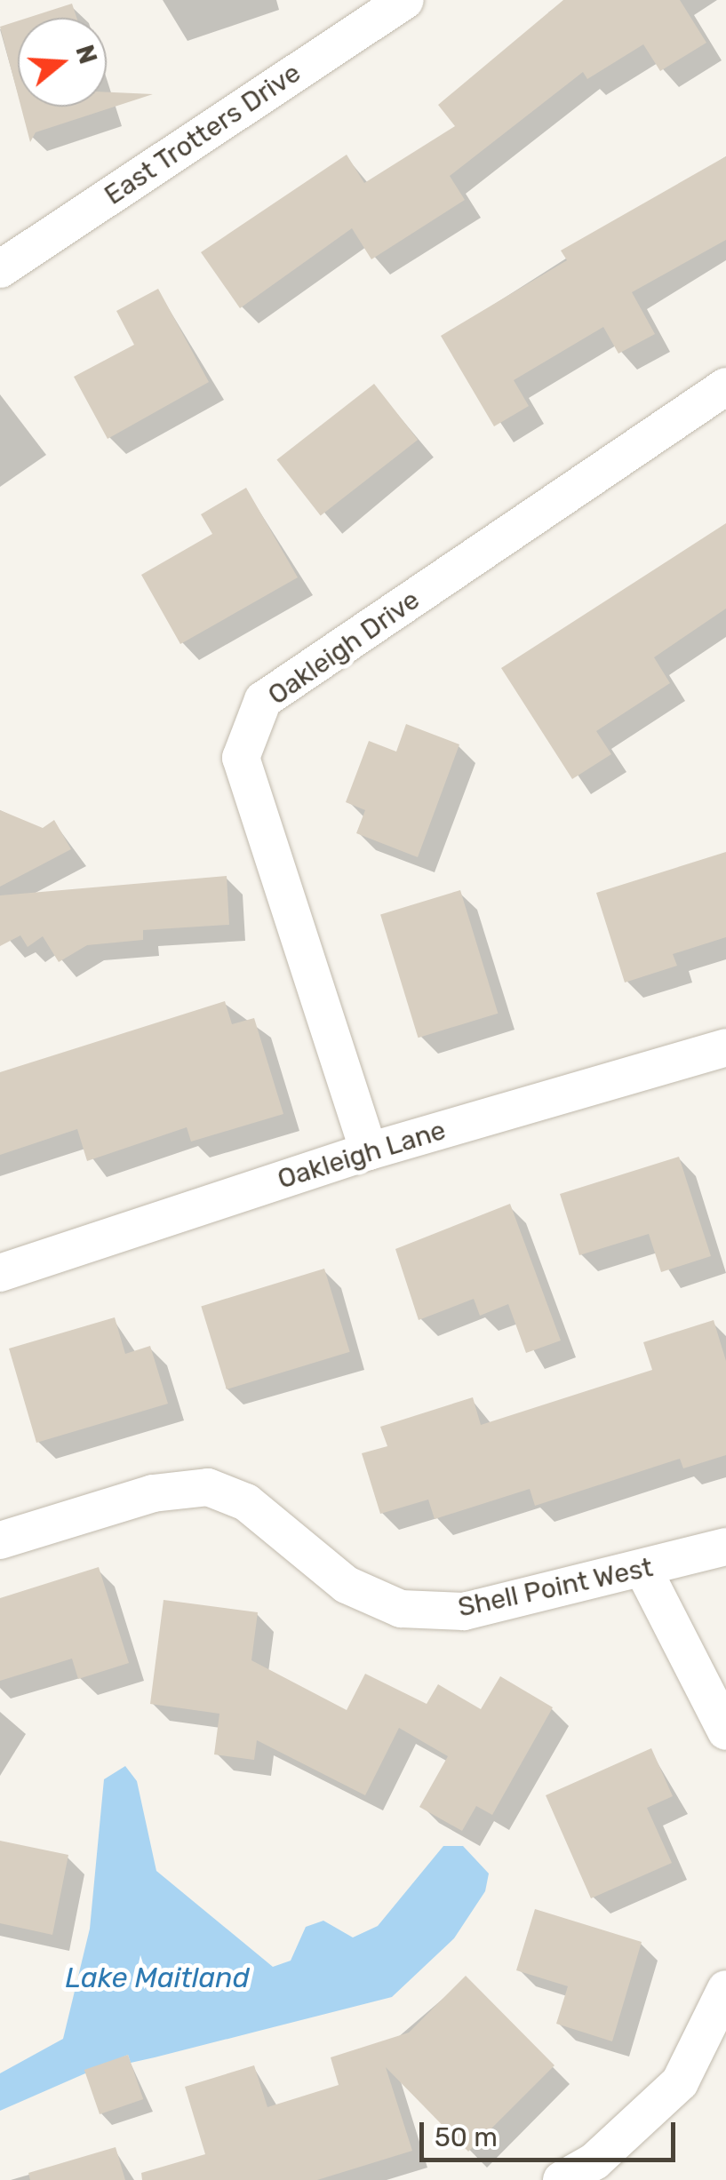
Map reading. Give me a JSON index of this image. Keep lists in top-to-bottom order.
{
  "streets": {
    "street": [
      "East Trotters Drive",
      "Oakleigh Drive",
      "Oakleigh Lane",
      "Shell Point West"
    ]
  },
  "crossings": [
    ["Oakleigh Drive", "Oakleigh Lane"]
  ],
  "water": ["Lake Maitland"],
  "scale_bar": "50 m",
  "north": "right"
}
